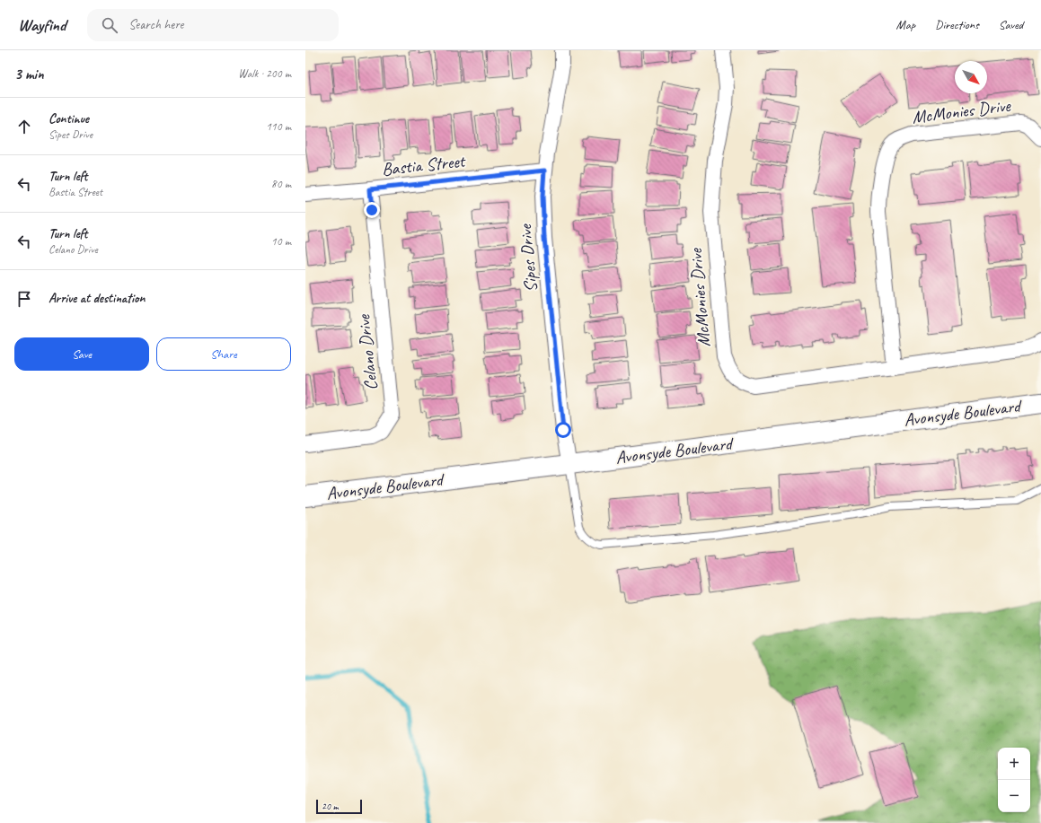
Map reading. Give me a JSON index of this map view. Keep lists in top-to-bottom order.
{
  "streets": {
    "main road": ["Avonsyde Boulevard"],
    "street": [
      "McMonies Drive",
      "Bastia Street",
      "Sipes Drive",
      "Celano Drive"
    ]
  },
  "crossings": [
    ["Bastia Street", "Sipes Drive"],
    ["Bastia Street", "Celano Drive"],
    ["Sipes Drive", "Avonsyde Boulevard"]
  ],
  "scale_bar": "20 m",
  "north": "bottom right",
  "page": {
    "header": "Wayfind",
    "search": "Search here",
    "nav": ["Map", "Directions", "Saved"],
    "heading": ["3 min", "Walk · 200 m"],
    "list": [
      ["Continue", "Sipes Drive", "110 m"],
      ["Turn left", "Bastia Street", "80 m"],
      ["Turn left", "Celano Drive", "10 m"],
      "Arrive at destination"
    ],
    "buttons": ["Save", "Share"],
    "map_buttons": ["+", "−"],
    "scale": "20 m"
  }
}
